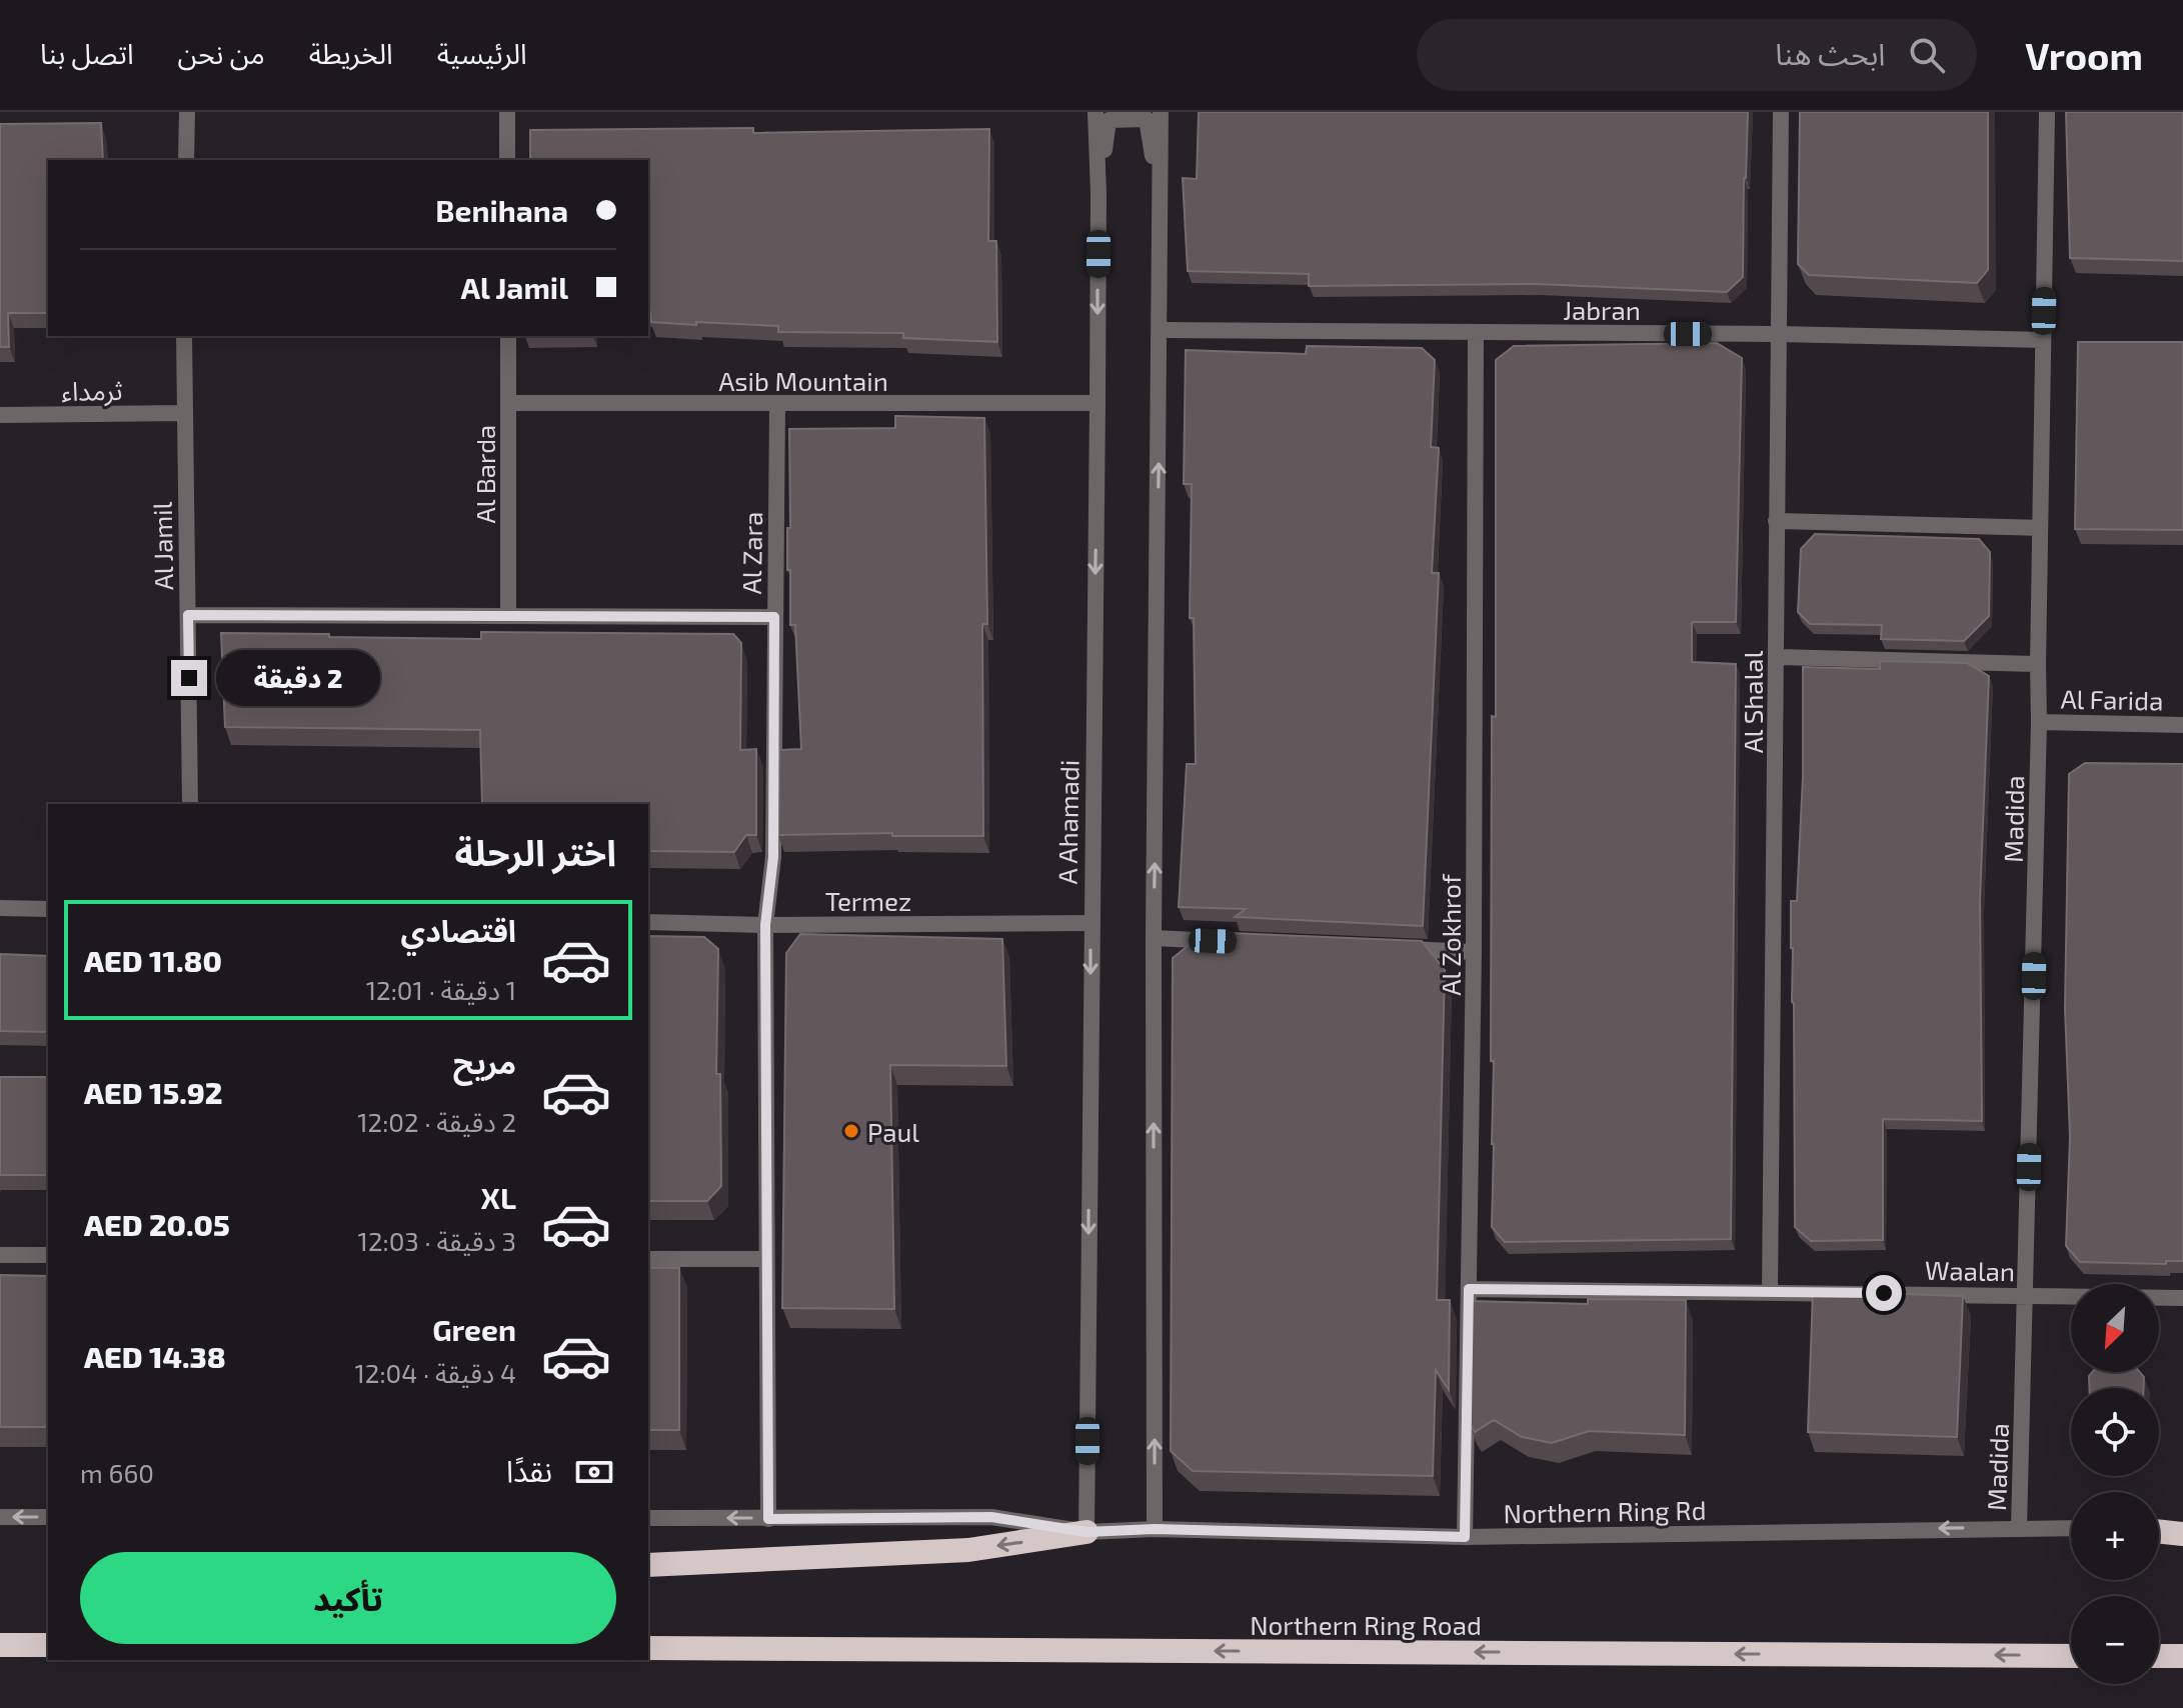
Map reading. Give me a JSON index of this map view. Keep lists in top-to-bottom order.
{
  "streets": {
    "highway": ["Northern Ring Road"],
    "street": [
      "Jabran",
      "Asib Mountain",
      "ثرمداء",
      "Al Barda",
      "Al Jamil",
      "Al Zara",
      "Al Farida",
      "Al Shalal",
      "Madida",
      "A Ahamadi",
      "Termez",
      "Al Zokhrof",
      "Waalan",
      "Northern Ring Rd"
    ]
  },
  "crossings": [
    ["Jabran", "Al Shalal"],
    ["Jabran", "Madida"],
    ["Jabran", "Al Zokhrof"],
    ["Asib Mountain", "Al Barda"],
    ["Asib Mountain", "Al Zara"],
    ["Asib Mountain", "A Ahamadi"],
    ["ثرمداء", "Al Jamil"],
    ["Al Zara", "Termez"],
    ["Al Zara", "Northern Ring Rd"],
    ["Al Farida", "Madida"],
    ["Al Shalal", "Waalan"],
    ["Madida", "Waalan"],
    ["Madida", "Northern Ring Rd"],
    ["A Ahamadi", "Termez"],
    ["A Ahamadi", "Northern Ring Rd"],
    ["Al Zokhrof", "Waalan"],
    ["Al Zokhrof", "Northern Ring Rd"]
  ],
  "one_way": ["Northern Ring Rd"],
  "places": ["Paul"],
  "north": "bottom left",
  "page": {
    "header": "Vroom",
    "search": "ابحث هنا",
    "nav": [
      "الرئيسية",
      "الخريطة",
      "من نحن",
      "اتصل بنا"
    ],
    "banner": ["Benihana", "Al Jamil"],
    "bubble": "2 دقيقة",
    "heading": "اختر الرحلة",
    "list": [
      {
        "name": "اقتصادي",
        "note": "1 دقيقة · 12:01",
        "value": "AED 11.80"
      },
      {
        "name": "مريح",
        "note": "2 دقيقة · 12:02",
        "value": "AED 15.92"
      },
      {
        "name": "XL",
        "note": "3 دقيقة · 12:03",
        "value": "AED 20.05"
      },
      {
        "name": "Green",
        "note": "4 دقيقة · 12:04",
        "value": "AED 14.38"
      }
    ],
    "map_buttons": ["+", "−"],
    "pay": ["نقدًا", "660 m"],
    "buttons": "تأكيد"
  }
}
